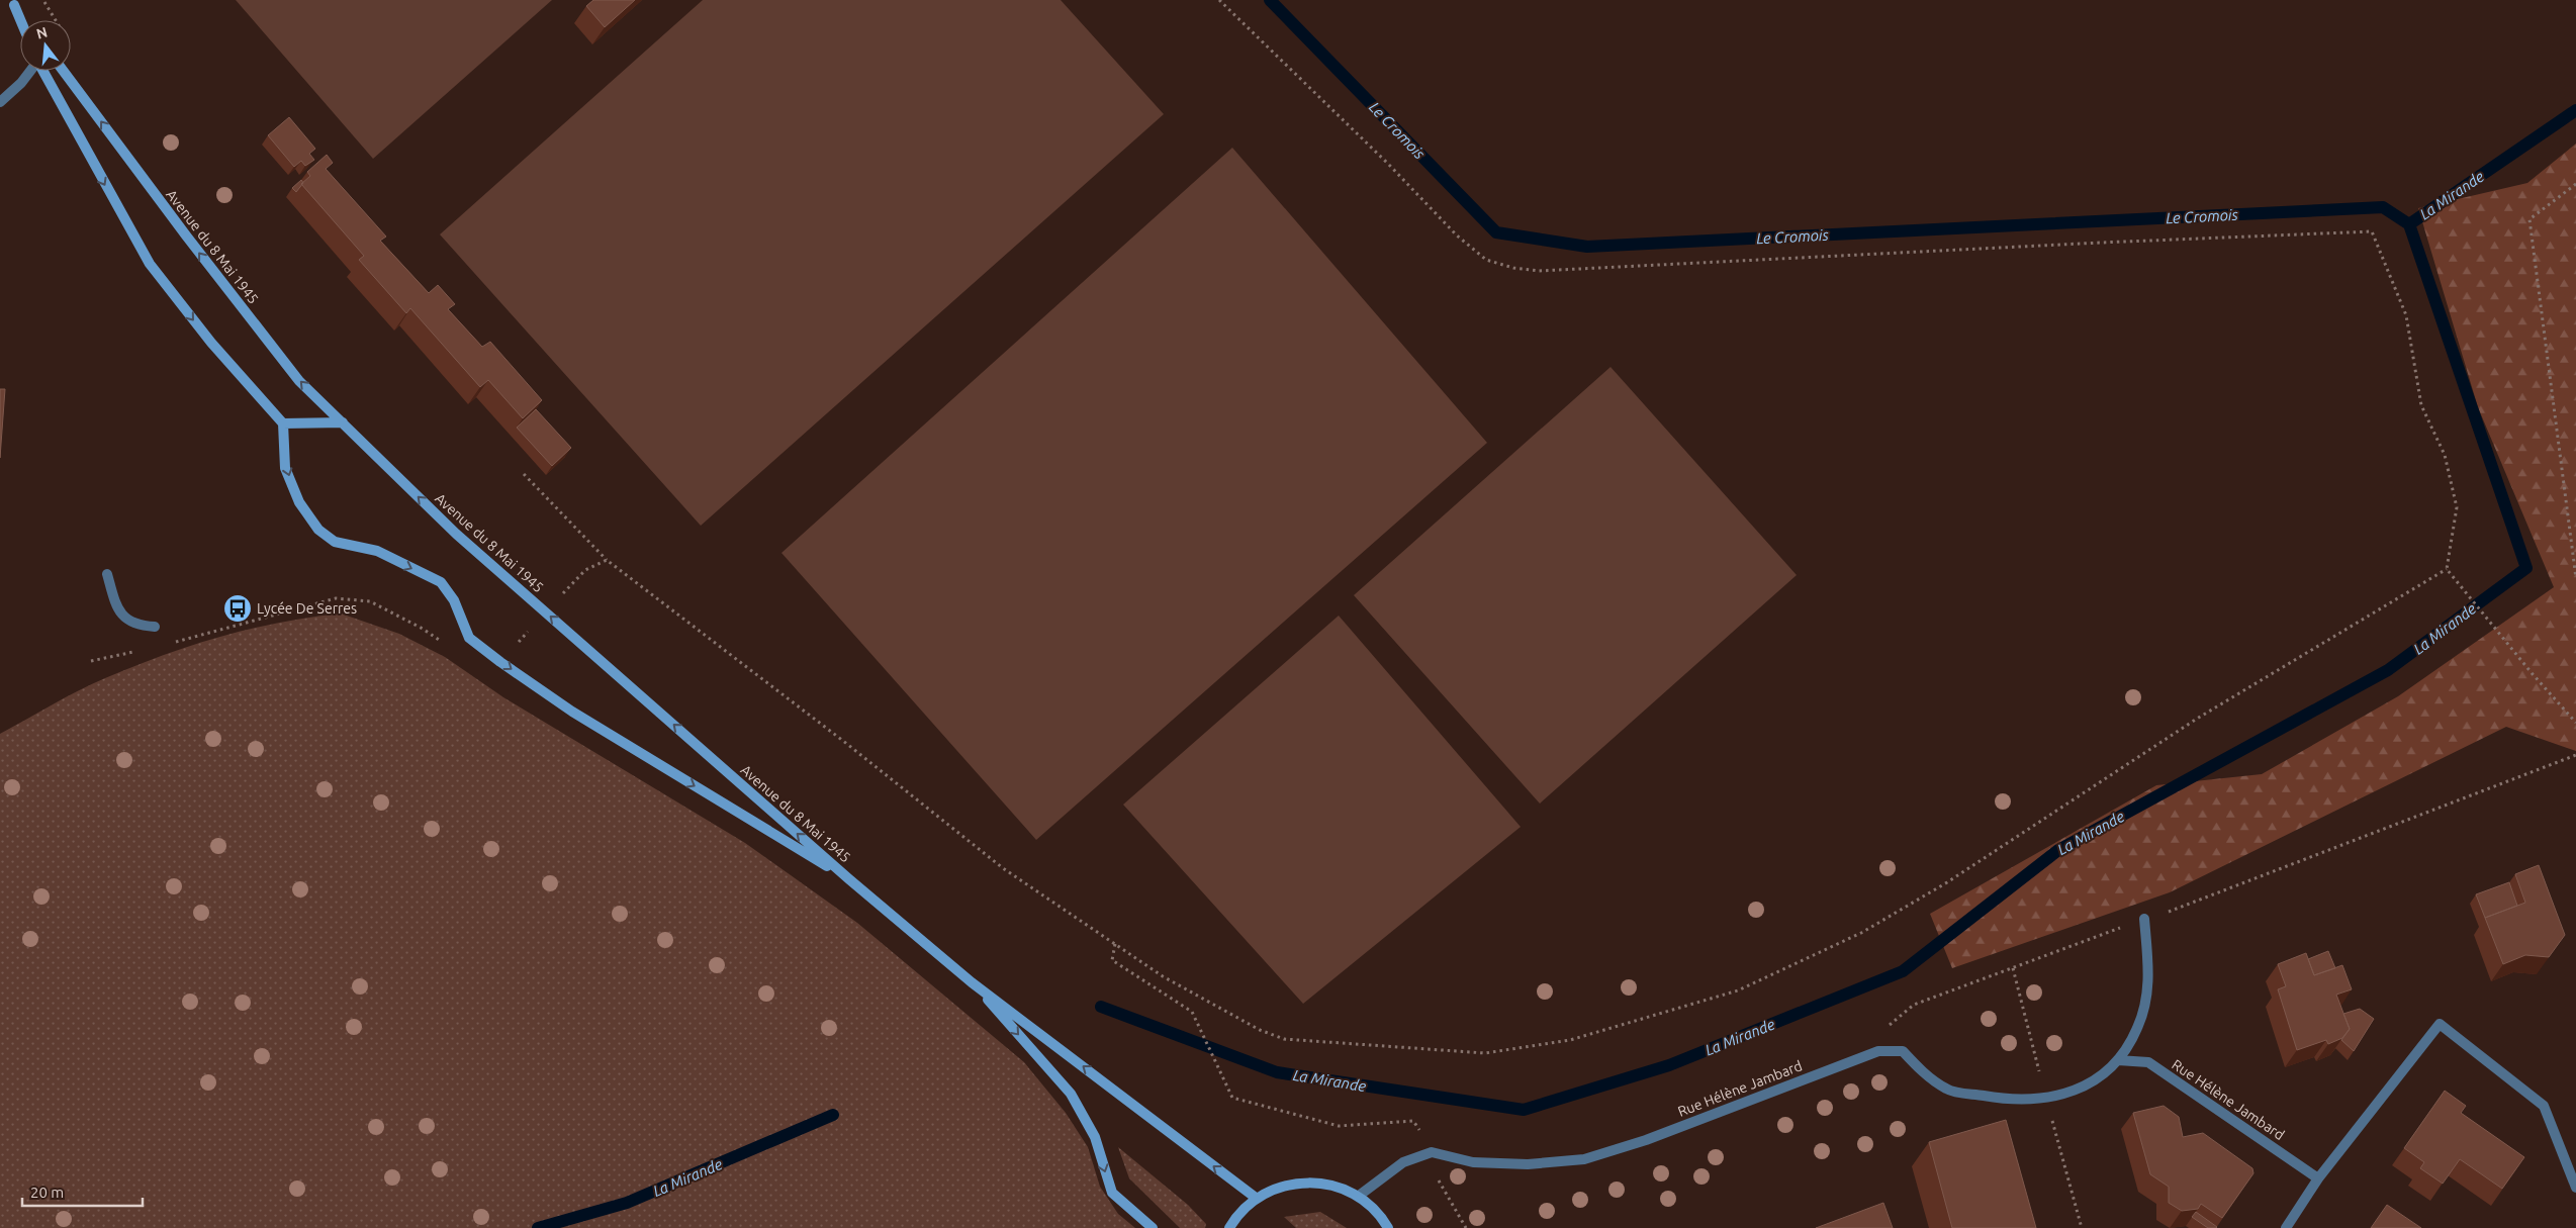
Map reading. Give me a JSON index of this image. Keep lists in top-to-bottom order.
{
  "streets": {
    "main road": ["Avenue du 8 Mai 1945"],
    "street": ["Rue Hélène Jambard"]
  },
  "water": ["Le Cromois", "La Mirande"],
  "places": {
    "bus stop": ["Lycée De Serres"]
  },
  "scale_bar": "20 m",
  "north": "top"
}
